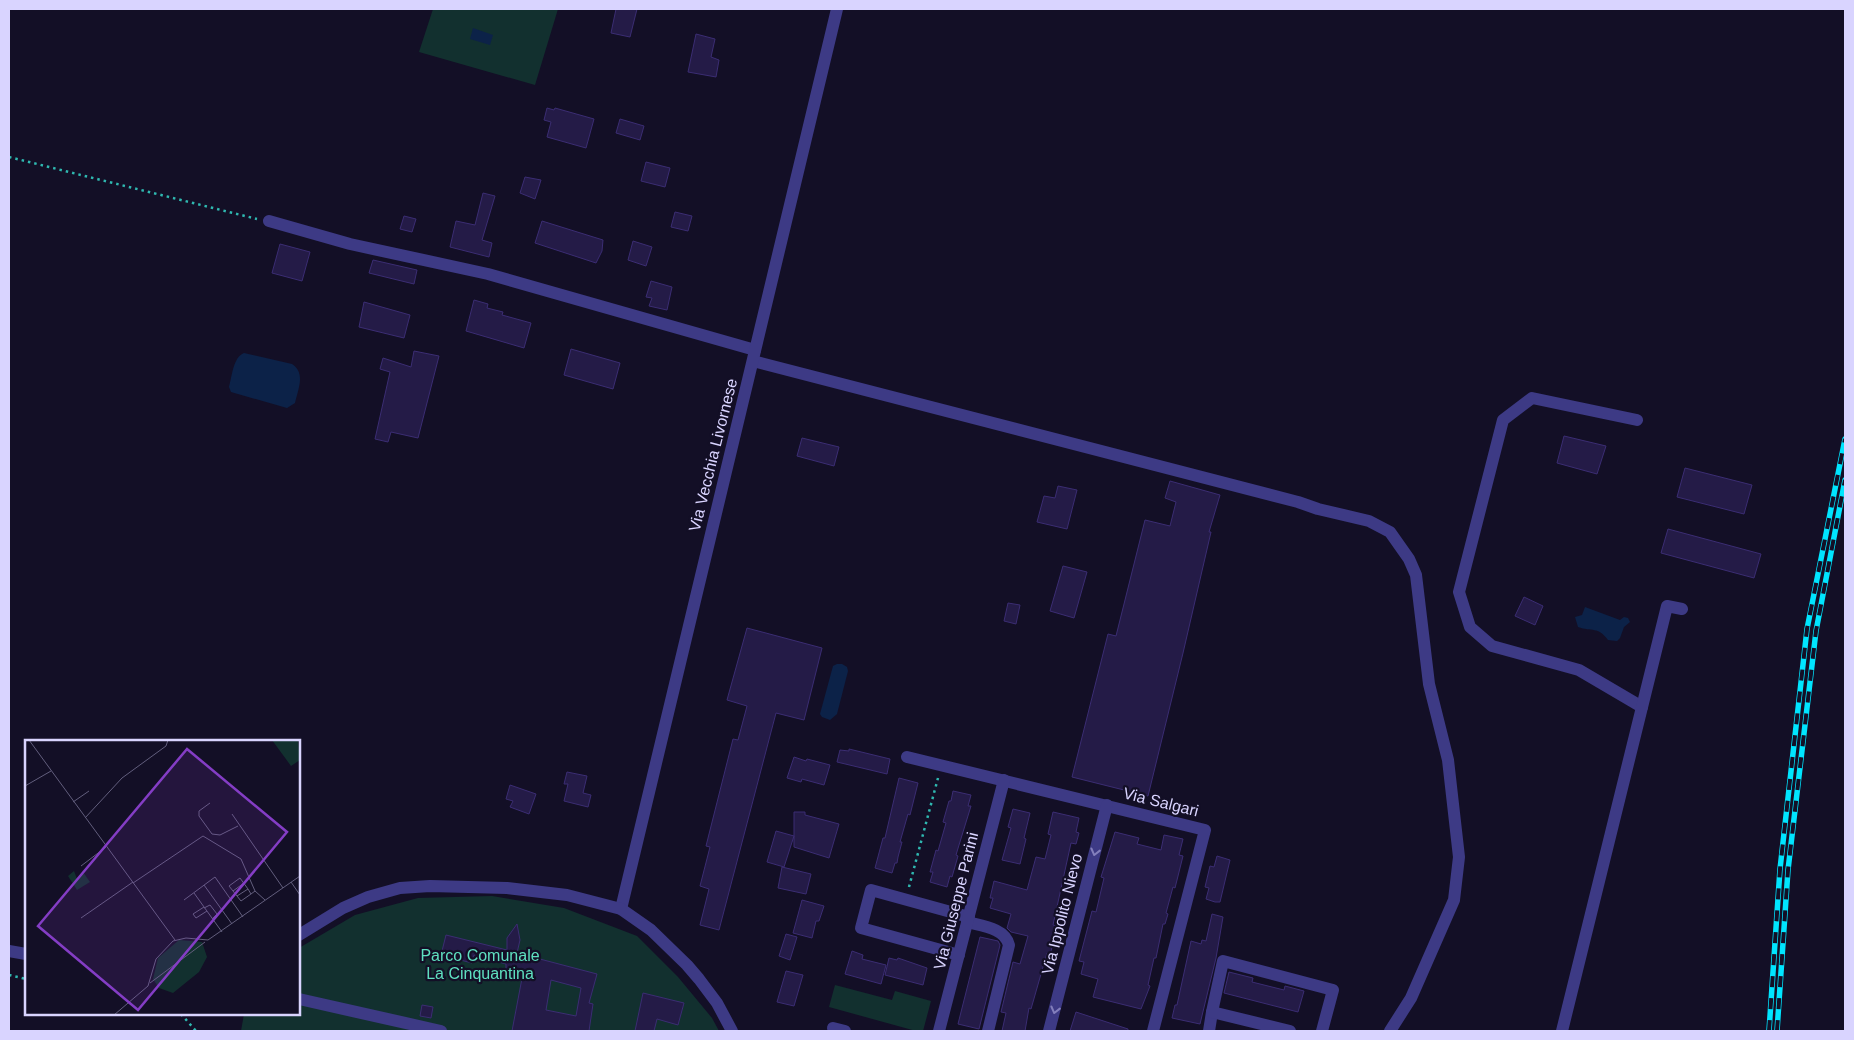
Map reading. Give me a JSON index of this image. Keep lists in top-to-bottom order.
{
  "streets": {
    "street": [
      "Via Vecchia Livornese",
      "Via Salgari",
      "Via Giuseppe Parini",
      "Via Ippolito Nievo"
    ]
  },
  "crossings": [
    ["Via Salgari", "Via Giuseppe Parini"],
    ["Via Salgari", "Via Ippolito Nievo"]
  ],
  "one_way": ["Via Ippolito Nievo"],
  "parks": ["Parco Comunale La Cinquantina"]
}
